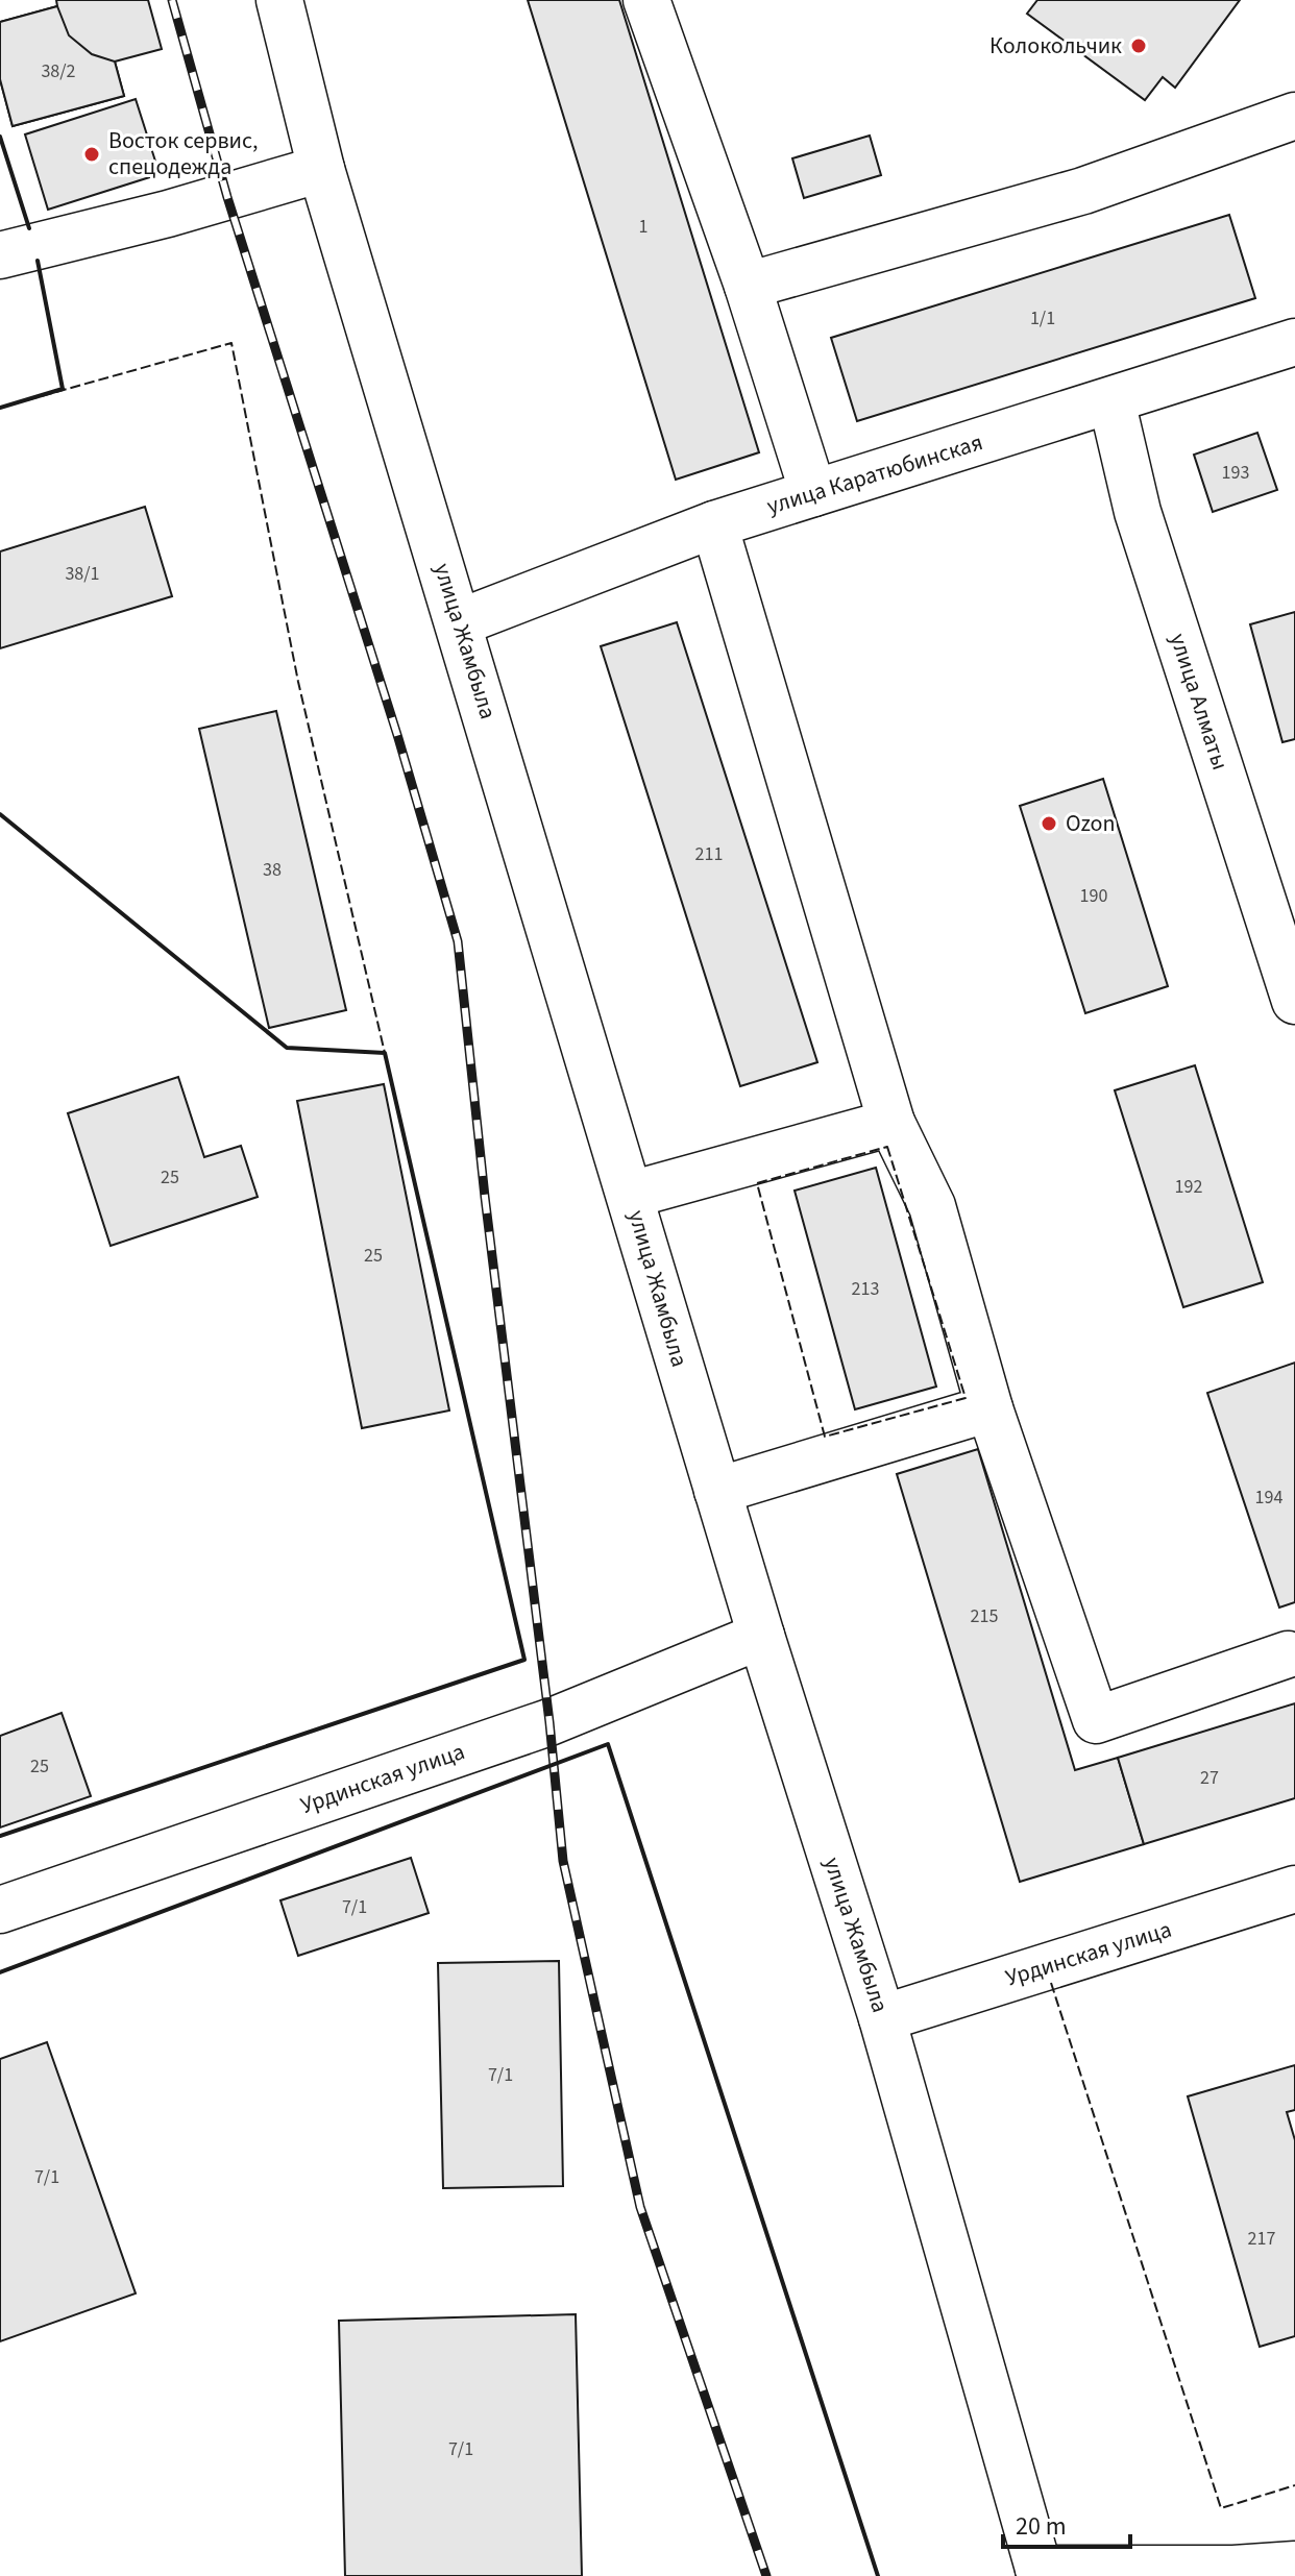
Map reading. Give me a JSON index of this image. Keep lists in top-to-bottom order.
{
  "streets": {
    "street": [
      "улица Каратюбинская",
      "улица Жамбыла",
      "улица Алматы",
      "Урдинская улица"
    ]
  },
  "crossings": [
    ["улица Каратюбинская", "улица Жамбыла"],
    ["улица Каратюбинская", "улица Алматы"],
    ["улица Жамбыла", "Урдинская улица"]
  ],
  "places": ["Колокольчик", "Восток сервис, спецодежда", "Ozon"],
  "house_numbers": [
    "38/2",
    "1",
    "1/1",
    "193",
    "38/1",
    "211",
    "38",
    "190",
    "25",
    "192",
    "25",
    "213",
    "194",
    "215",
    "25",
    "27",
    "7/1",
    "7/1",
    "7/1",
    "217",
    "7/1"
  ],
  "scale_bar": "20 m"
}
